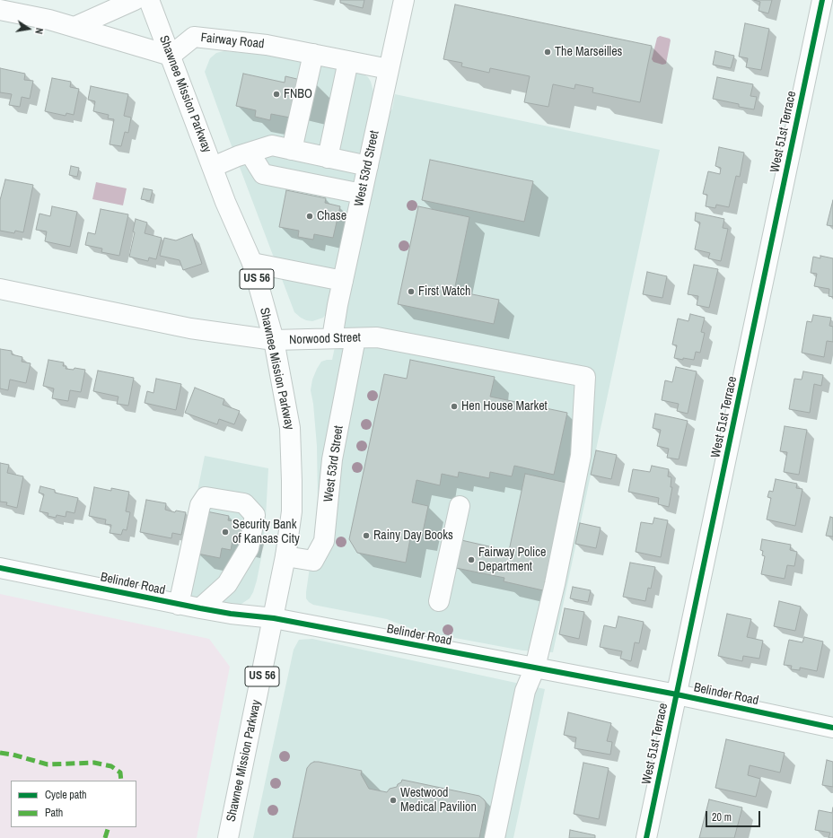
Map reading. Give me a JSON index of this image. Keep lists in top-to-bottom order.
{
  "streets": {
    "main road": [
      "Fairway Road",
      "Shawnee Mission Parkway",
      "West 51st Terrace",
      "West 53rd Street",
      "US 56",
      "Norwood Street",
      "Belinder Road"
    ]
  },
  "crossings": [
    ["Fairway Road", "Shawnee Mission Parkway"],
    ["Fairway Road", "West 53rd Street"],
    ["Shawnee Mission Parkway", "West 53rd Street"],
    ["Shawnee Mission Parkway", "Norwood Street"],
    ["Shawnee Mission Parkway", "Belinder Road"],
    ["West 51st Terrace", "Belinder Road"],
    ["West 53rd Street", "Norwood Street"],
    ["Norwood Street", "Belinder Road"]
  ],
  "places": [
    "The Marseilles",
    "FNBO",
    "Chase",
    "First Watch",
    "Hen House Market",
    "Security Bank of Kansas City",
    "Rainy Day Books",
    "Fairway Police Department",
    "Westwood Medical Pavilion"
  ],
  "legend": ["Cycle path", "Path"],
  "scale_bar": "20 m",
  "north": "right"
}
